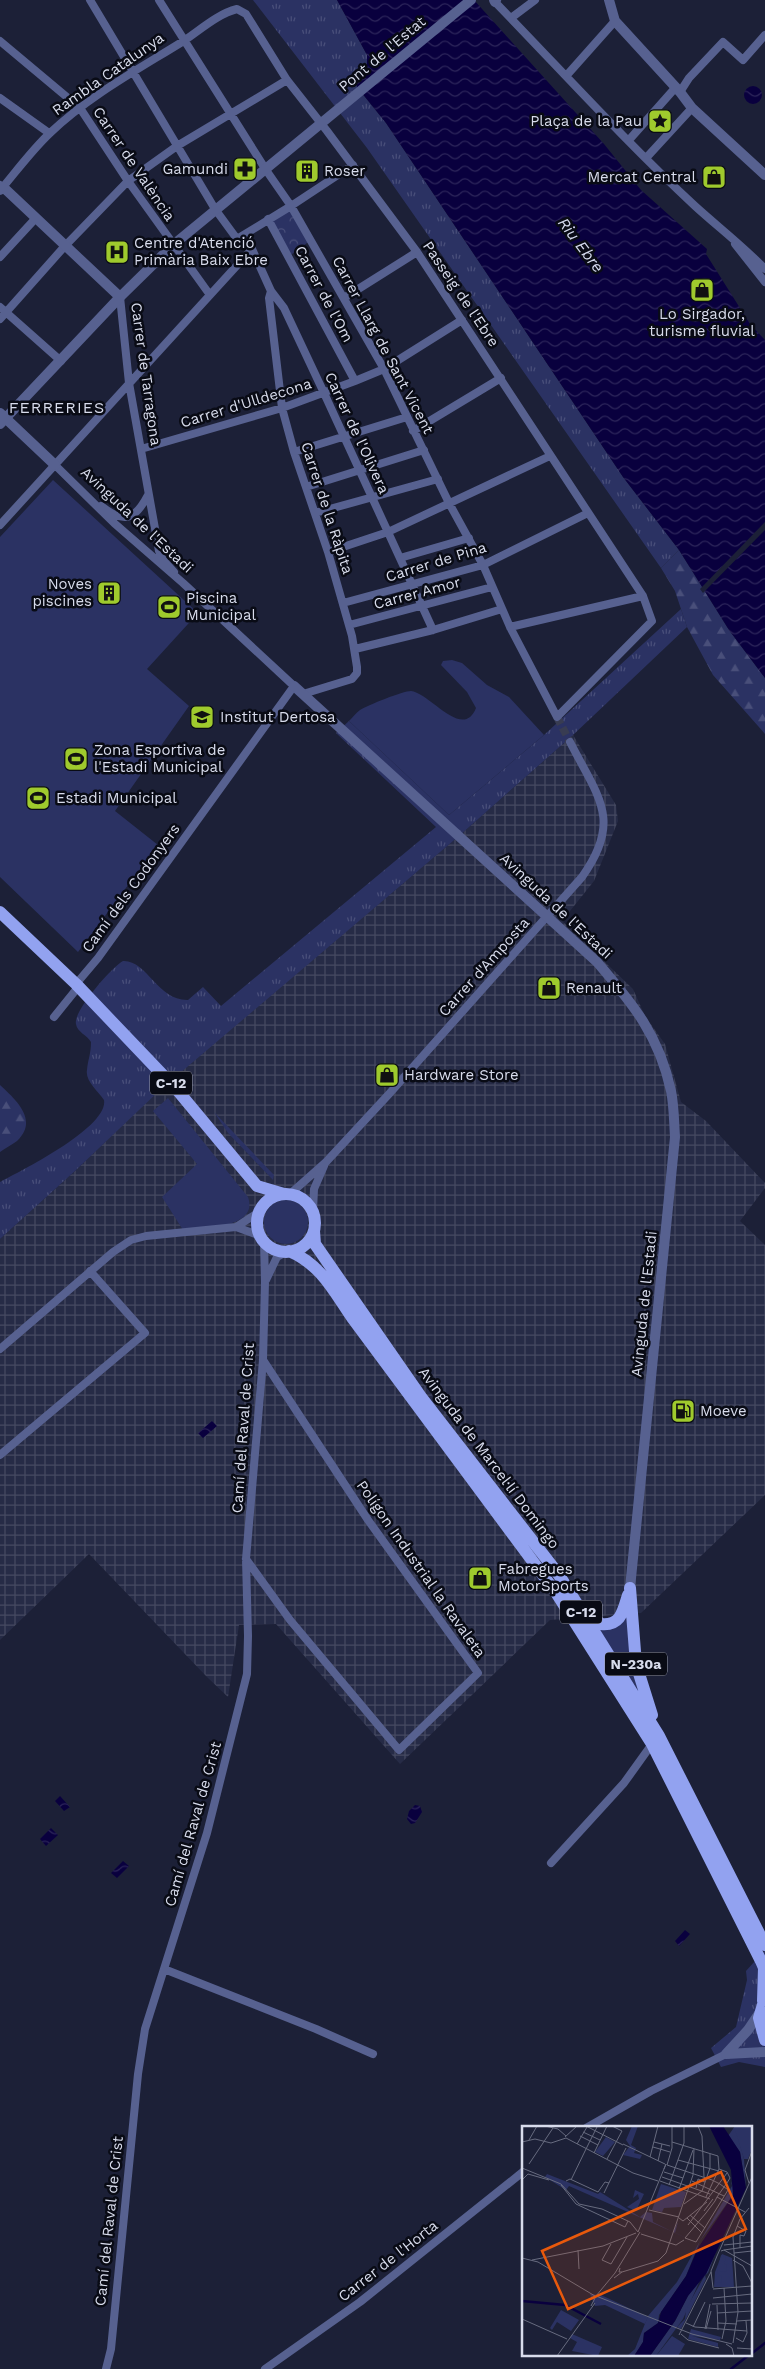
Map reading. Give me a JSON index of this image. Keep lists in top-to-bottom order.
{
  "streets": {
    "main road": ["C-12", "Avinguda de Marcel·lí Domingo", "N-230a"],
    "street": [
      "Pont de l'Estat",
      "Rambla Catalunya",
      "Carrer de València",
      "Carrer de l'Om",
      "Passeig de l'Ebre",
      "Carrer Llarg de Sant Vicent",
      "Carrer de Tarragona",
      "Carrer d'Ulldecona",
      "Carrer de l'Olivera",
      "Carrer de la Ràpita",
      "Avinguda de l'Estadi",
      "Carrer de Pina",
      "Carrer Amor",
      "Camí dels Codonyers",
      "Carrer d'Amposta",
      "Camí del Raval de Crist",
      "Polígon Industrial la Ravaleta",
      "Carrer de l'Horta"
    ]
  },
  "crossings": [
    ["Pont de l'Estat", "Carrer de València"],
    ["Pont de l'Estat", "Carrer Llarg de Sant Vicent"],
    ["Pont de l'Estat", "Carrer de Tarragona"],
    ["Rambla Catalunya", "Carrer de València"],
    ["Rambla Catalunya", "Passeig de l'Ebre"],
    ["Rambla Catalunya", "Carrer Llarg de Sant Vicent"],
    ["Rambla Catalunya", "Carrer de Tarragona"],
    ["Carrer de l'Om", "Carrer d'Ulldecona"],
    ["Passeig de l'Ebre", "Carrer Llarg de Sant Vicent"],
    ["Passeig de l'Ebre", "Carrer d'Ulldecona"],
    ["Passeig de l'Ebre", "Carrer de Pina"],
    ["Carrer Llarg de Sant Vicent", "Carrer d'Ulldecona"],
    ["Carrer Llarg de Sant Vicent", "Carrer de Pina"],
    ["Carrer Llarg de Sant Vicent", "Carrer Amor"],
    ["Carrer de Tarragona", "Carrer d'Ulldecona"],
    ["Carrer de Tarragona", "Avinguda de l'Estadi"],
    ["Carrer d'Ulldecona", "Carrer de l'Olivera"],
    ["Carrer d'Ulldecona", "Carrer de la Ràpita"],
    ["Carrer de l'Olivera", "Carrer de la Ràpita"],
    ["Carrer de l'Olivera", "Carrer de Pina"],
    ["Carrer de l'Olivera", "Carrer Amor"],
    ["Carrer de la Ràpita", "Avinguda de l'Estadi"],
    ["Carrer de la Ràpita", "Carrer de Pina"],
    ["Carrer de la Ràpita", "Carrer Amor"],
    ["Avinguda de l'Estadi", "Camí dels Codonyers"],
    ["Avinguda de l'Estadi", "Carrer d'Amposta"],
    ["Avinguda de l'Estadi", "N-230a"],
    ["Camí dels Codonyers", "C-12"],
    ["C-12", "Camí del Raval de Crist"],
    ["C-12", "Avinguda de Marcel·lí Domingo"],
    ["C-12", "N-230a"],
    ["Camí del Raval de Crist", "Avinguda de Marcel·lí Domingo"],
    ["Camí del Raval de Crist", "Polígon Industrial la Ravaleta"],
    ["Avinguda de Marcel·lí Domingo", "N-230a"]
  ],
  "districts": ["FERRERIES"],
  "water": ["Riu Ebre"],
  "places": {
    "place": ["Plaça de la Pau"],
    "pharmacy": ["Gamundi"],
    "building": ["Roser", "Noves piscines"],
    "shop": [
      "Mercat Central",
      "Lo Sirgador, turisme fluvial",
      "Renault",
      "Hardware Store",
      "Fabregues MotorSports"
    ],
    "hospital": ["Centre d'Atenció Primària Baix Ebre"],
    "sports": ["Piscina Municipal", "Zona Esportiva de l'Estadi Municipal", "Estadi Municipal"],
    "school or university": ["Institut Dertosa"],
    "fuel station": ["Moeve"]
  }
}
